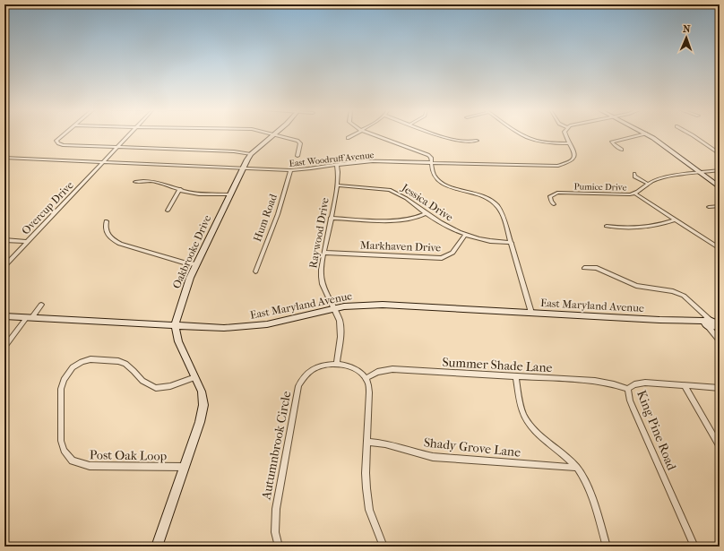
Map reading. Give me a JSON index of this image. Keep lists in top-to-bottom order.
{
  "streets": {
    "street": [
      "East Woodruff Avenue",
      "Pumice Drive",
      "Jessica Drive",
      "Overcup Drive",
      "Hum Road",
      "Raywood Drive",
      "Markhaven Drive",
      "Oakbrooke Drive",
      "East Maryland Avenue",
      "Summer Shade Lane",
      "King Pine Road",
      "Autumnbrook Circle",
      "Shady Grove Lane",
      "Post Oak Loop"
    ]
  },
  "crossings": [
    ["East Woodruff Avenue", "Overcup Drive"],
    ["East Woodruff Avenue", "Hum Road"],
    ["East Woodruff Avenue", "Raywood Drive"],
    ["East Woodruff Avenue", "Oakbrooke Drive"],
    ["Jessica Drive", "Raywood Drive"],
    ["Jessica Drive", "Markhaven Drive"],
    ["Raywood Drive", "Markhaven Drive"],
    ["Raywood Drive", "East Maryland Avenue"],
    ["Raywood Drive", "Autumnbrook Circle"],
    ["Oakbrooke Drive", "East Maryland Avenue"],
    ["Oakbrooke Drive", "Post Oak Loop"],
    ["Summer Shade Lane", "King Pine Road"],
    ["Summer Shade Lane", "Autumnbrook Circle"]
  ],
  "north": "top"
}
